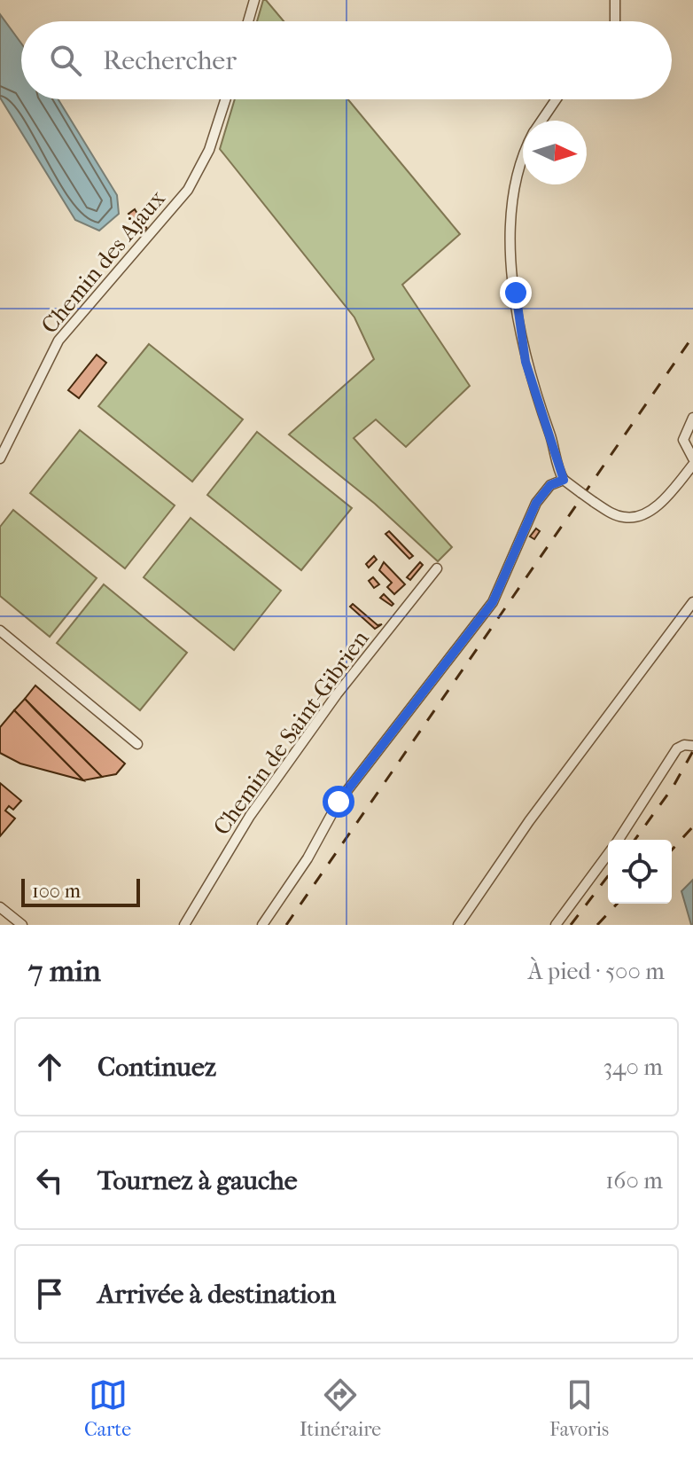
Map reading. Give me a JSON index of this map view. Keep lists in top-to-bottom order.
{
  "streets": {
    "street": ["Chemin des Ajaux", "Chemin de Saint-Gibrien"]
  },
  "scale_bar": "100 m",
  "north": "right",
  "page": {
    "search": "Rechercher",
    "scale": "100 m",
    "heading": ["7 min", "À pied · 500 m"],
    "list": [
      ["Continuez", "340 m"],
      ["Tournez à gauche", "160 m"],
      "Arrivée à destination"
    ],
    "nav": ["Carte", "Itinéraire", "Favoris"]
  }
}
